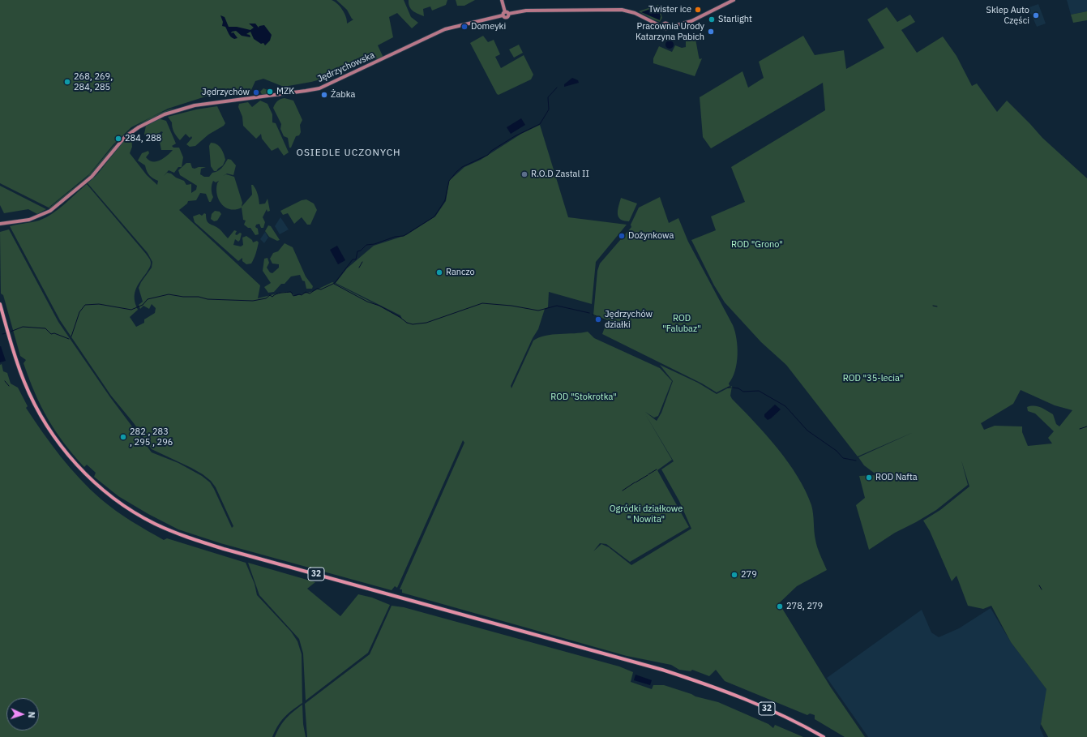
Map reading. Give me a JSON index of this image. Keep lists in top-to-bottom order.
{
  "streets": {
    "main road": ["Jędrzychowska", "32"]
  },
  "districts": ["OSIEDLE UCZONYCH"],
  "parks": [
    "ROD \"Grono\"",
    "ROD \"Falubaz\"",
    "ROD \"35-lecia\"",
    "ROD \"Stokrotka\"",
    "Ogródki działkowe \" Nowita\""
  ],
  "places": [
    "Twister ice",
    "Sklep Auto Części",
    "Starlight",
    "Domeyki",
    "Pracownia Urody Katarzyna Pabich",
    "268, 269, 284, 285",
    "MZK",
    "Jędrzychów",
    "Żabka",
    "284, 288",
    "R.O.D Zastal II",
    "Dożynkowa",
    "Ranczo",
    "Jędrzychów działki",
    "282 , 283 , 295 , 296",
    "ROD Nafta",
    "279",
    "278, 279"
  ],
  "north": "right"
}
